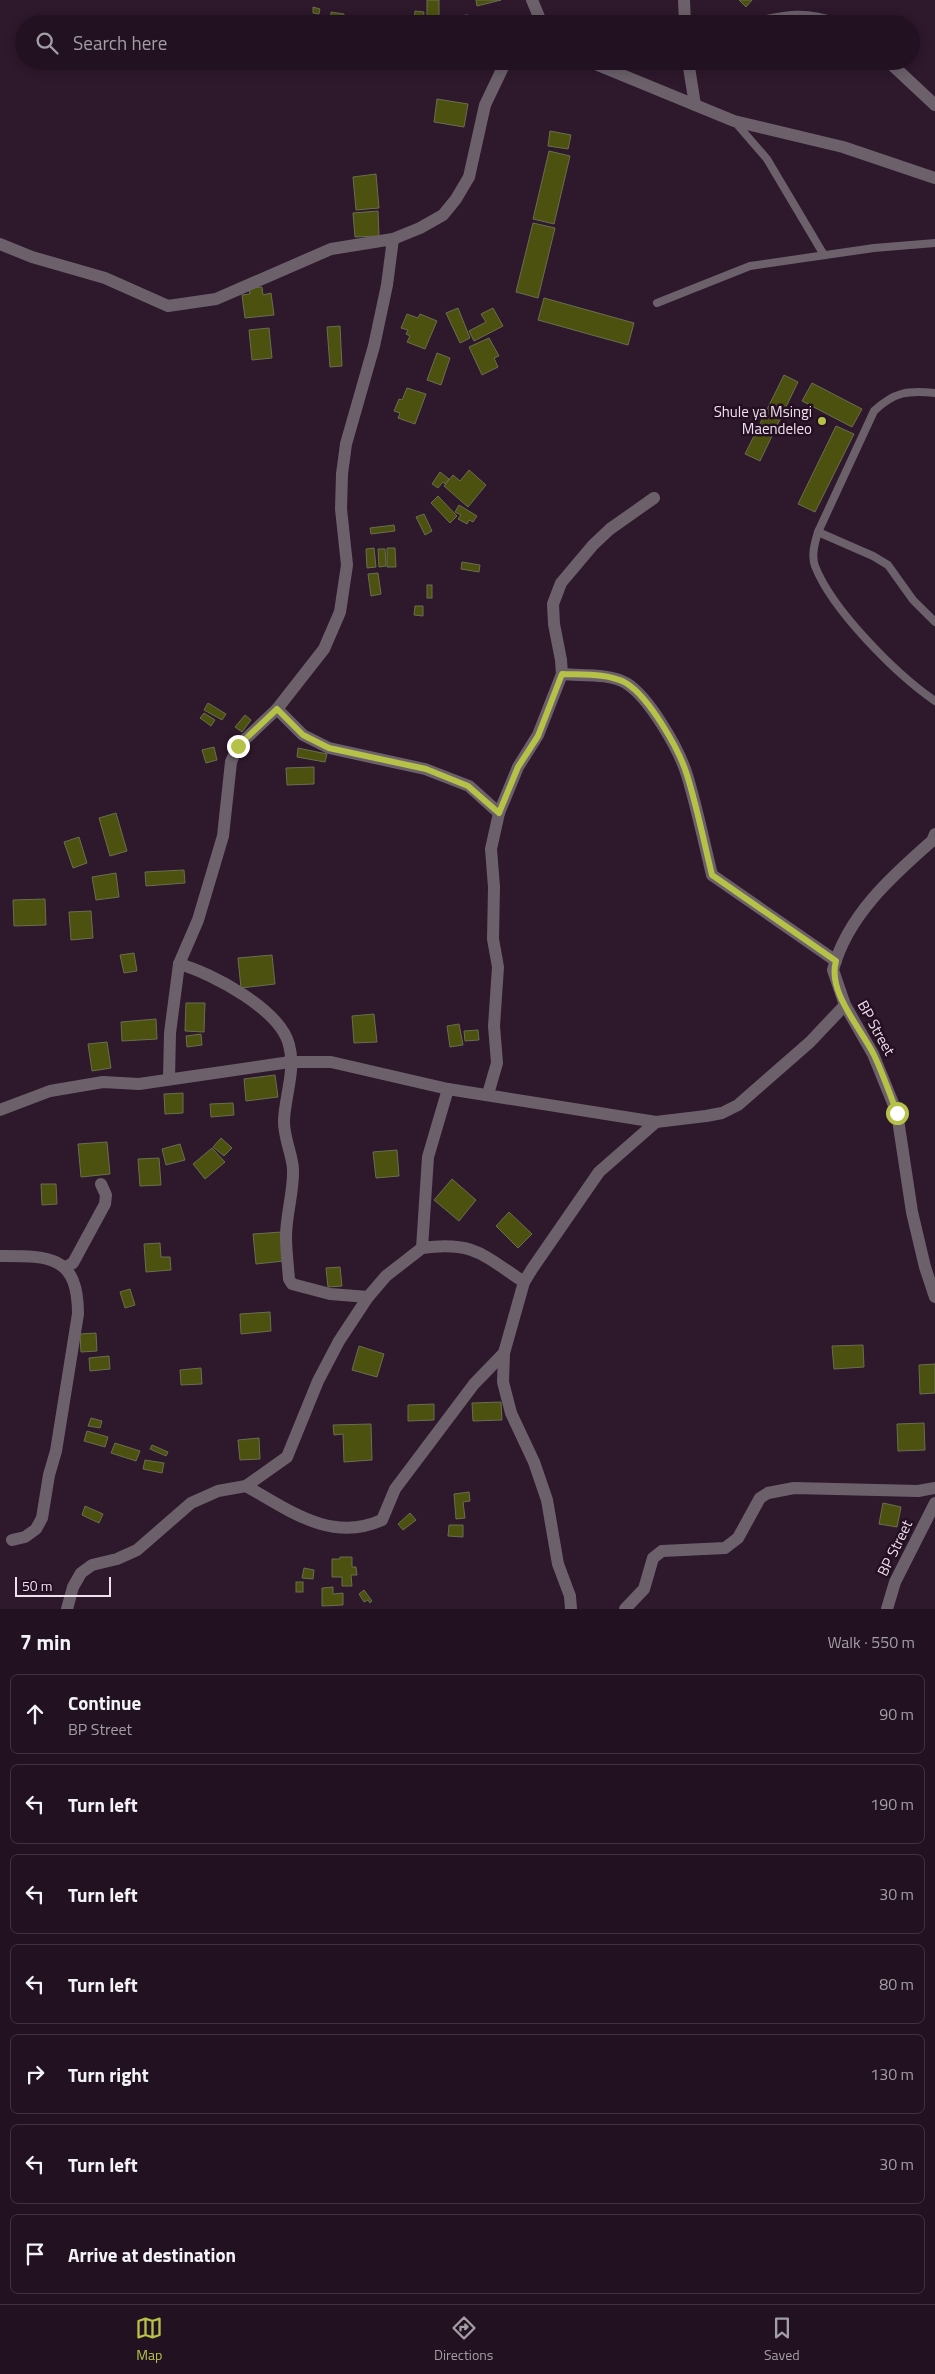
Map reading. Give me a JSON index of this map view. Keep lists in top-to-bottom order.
{
  "streets": {
    "street": ["BP Street"]
  },
  "places": ["Shule ya Msingi Maendeleo"],
  "scale_bar": "50 m",
  "page": {
    "search": "Search here",
    "scale": "50 m",
    "heading": ["7 min", "Walk · 550 m"],
    "list": [
      ["Continue", "BP Street", "90 m"],
      ["Turn left", "190 m"],
      ["Turn left", "30 m"],
      ["Turn left", "80 m"],
      ["Turn right", "130 m"],
      ["Turn left", "30 m"],
      "Arrive at destination"
    ],
    "nav": ["Map", "Directions", "Saved"]
  }
}
